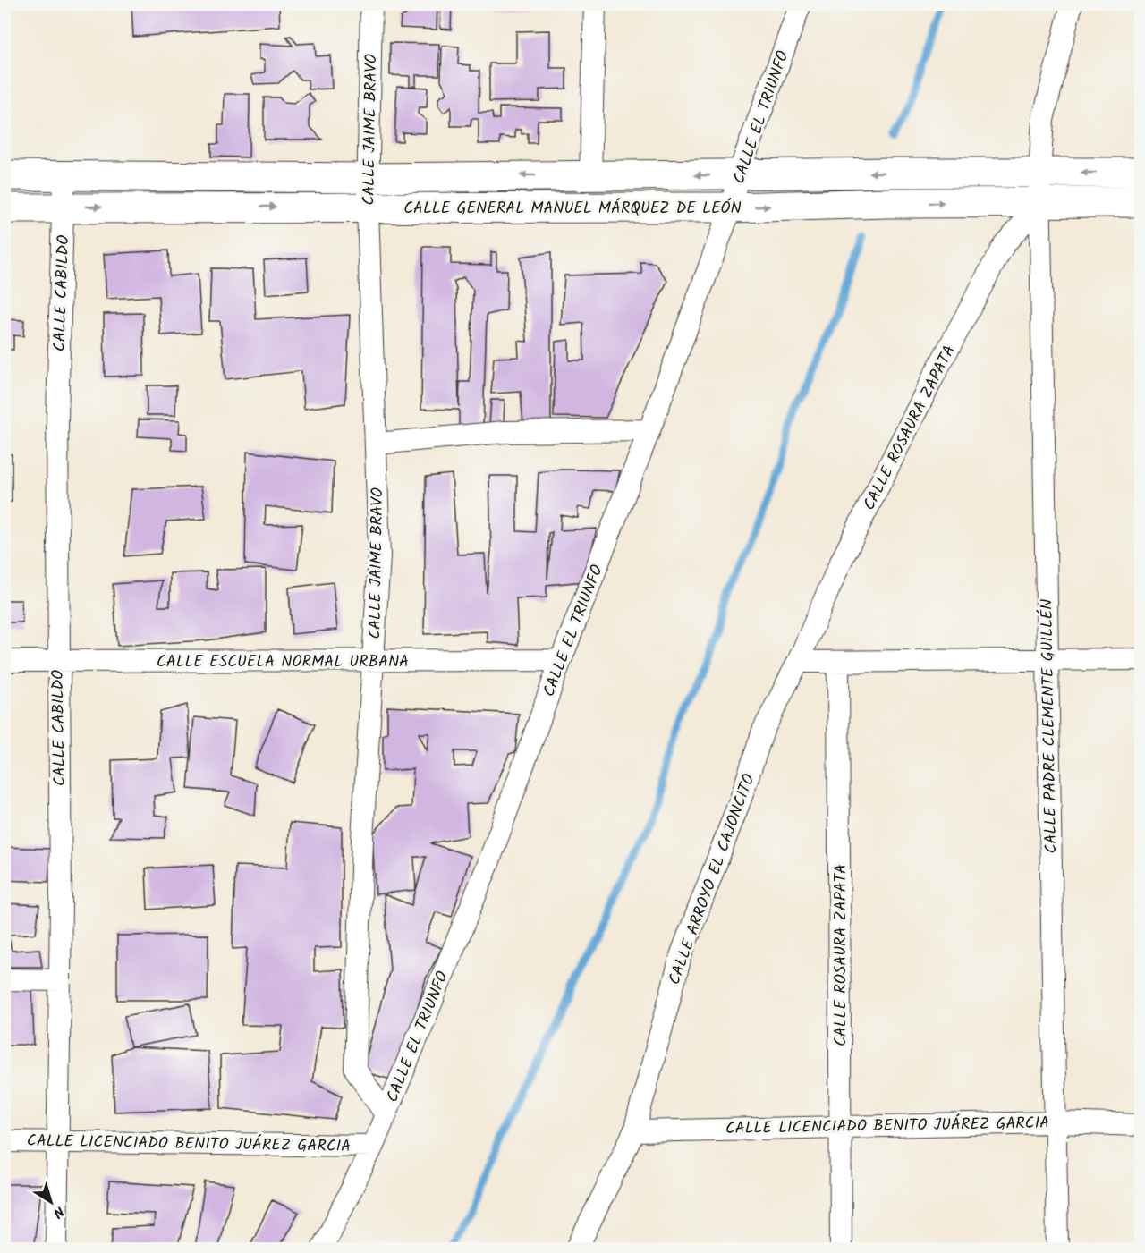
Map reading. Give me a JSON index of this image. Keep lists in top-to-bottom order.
{
  "streets": {
    "street": [
      "CALLE EL TRIUNFO",
      "CALLE JAIME BRAVO",
      "CALLE GENERAL MANUEL MÁRQUEZ DE LEÓN",
      "CALLE CABILDO",
      "CALLE ROSAURA ZAPATA",
      "CALLE ESCUELA NORMAL URBANA",
      "CALLE PADRE CLEMENTE GUILLÉN",
      "CALLE ARROYO EL CAJONCITO",
      "CALLE LICENCIADO BENITO JUÁREZ GARCIA"
    ]
  },
  "crossings": [
    ["CALLE EL TRIUNFO", "CALLE JAIME BRAVO"],
    ["CALLE EL TRIUNFO", "CALLE GENERAL MANUEL MÁRQUEZ DE LEÓN"],
    ["CALLE EL TRIUNFO", "CALLE ESCUELA NORMAL URBANA"],
    ["CALLE EL TRIUNFO", "CALLE LICENCIADO BENITO JUÁREZ GARCIA"],
    ["CALLE JAIME BRAVO", "CALLE GENERAL MANUEL MÁRQUEZ DE LEÓN"],
    ["CALLE JAIME BRAVO", "CALLE ESCUELA NORMAL URBANA"],
    ["CALLE GENERAL MANUEL MÁRQUEZ DE LEÓN", "CALLE CABILDO"],
    ["CALLE GENERAL MANUEL MÁRQUEZ DE LEÓN", "CALLE ROSAURA ZAPATA"],
    ["CALLE GENERAL MANUEL MÁRQUEZ DE LEÓN", "CALLE PADRE CLEMENTE GUILLÉN"],
    ["CALLE CABILDO", "CALLE ESCUELA NORMAL URBANA"],
    ["CALLE CABILDO", "CALLE LICENCIADO BENITO JUÁREZ GARCIA"],
    ["CALLE ROSAURA ZAPATA", "CALLE PADRE CLEMENTE GUILLÉN"],
    ["CALLE ROSAURA ZAPATA", "CALLE ARROYO EL CAJONCITO"],
    ["CALLE ROSAURA ZAPATA", "CALLE LICENCIADO BENITO JUÁREZ GARCIA"],
    ["CALLE PADRE CLEMENTE GUILLÉN", "CALLE LICENCIADO BENITO JUÁREZ GARCIA"],
    ["CALLE ARROYO EL CAJONCITO", "CALLE LICENCIADO BENITO JUÁREZ GARCIA"]
  ],
  "north": "bottom right"
}
